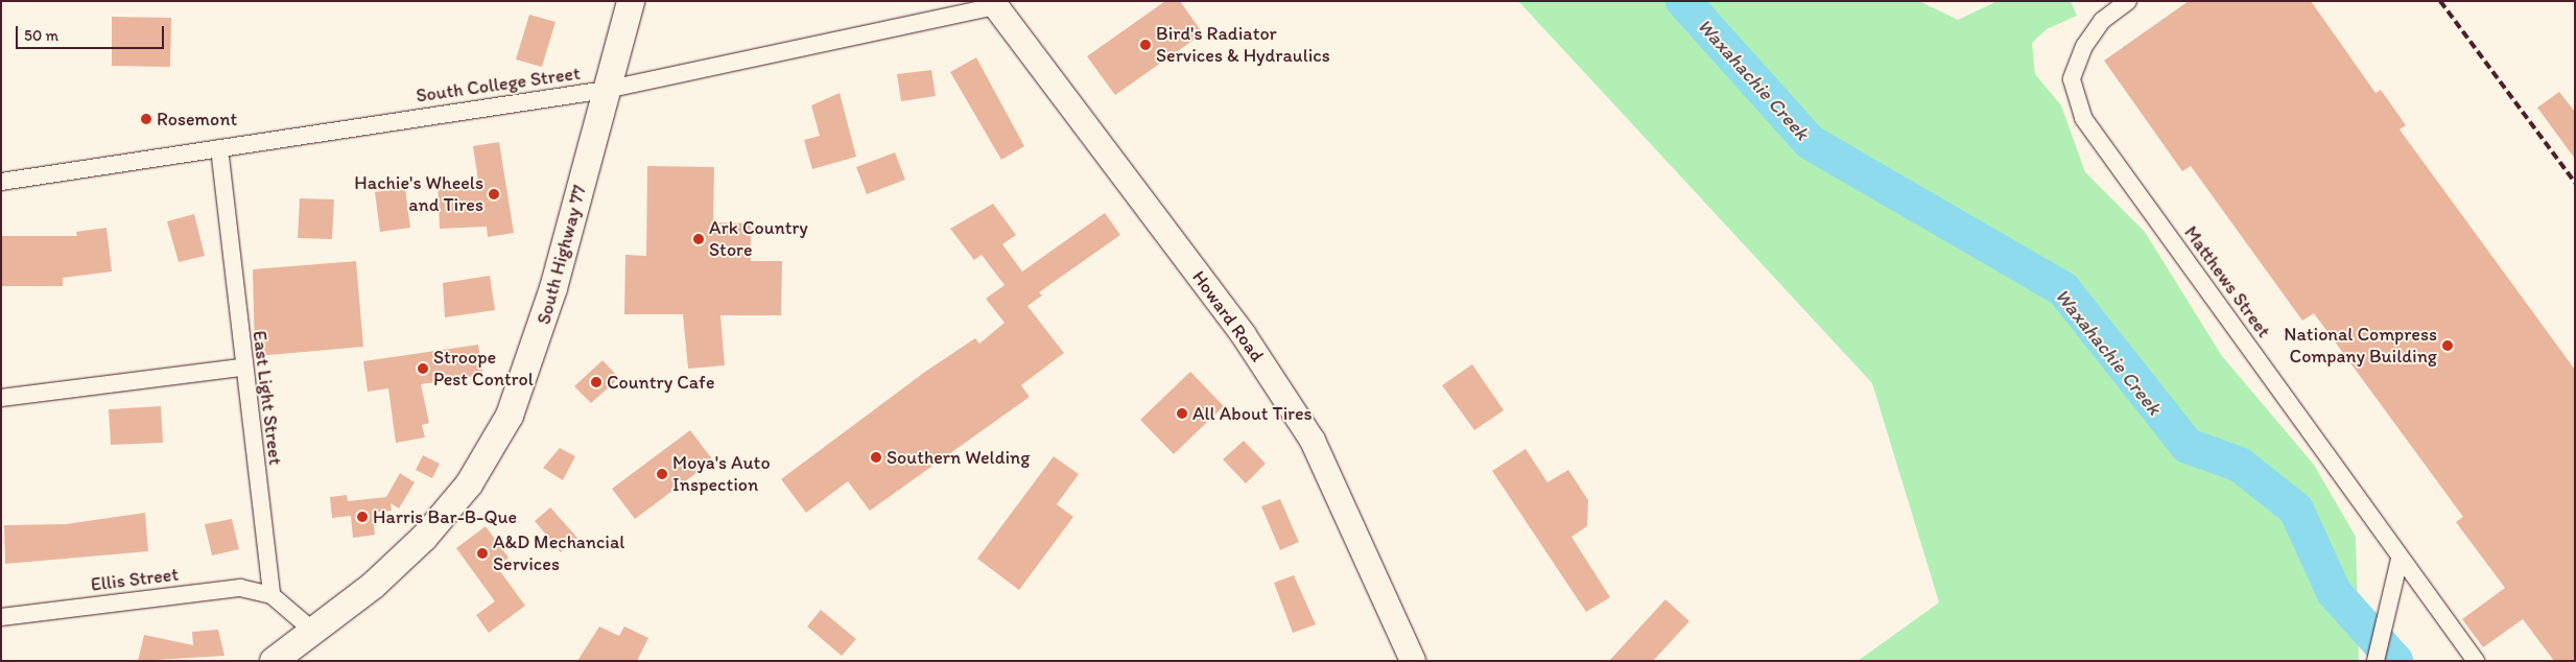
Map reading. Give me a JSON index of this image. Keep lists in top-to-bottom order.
{
  "streets": {
    "main road": ["South Highway 77", "Howard Road"],
    "street": [
      "South College Street",
      "Matthews Street",
      "East Light Street",
      "Ellis Street"
    ]
  },
  "crossings": [
    ["South College Street", "South Highway 77"],
    ["South College Street", "Howard Road"],
    ["South College Street", "East Light Street"],
    ["East Light Street", "Ellis Street"]
  ],
  "water": ["Waxahachie Creek"],
  "places": [
    "Bird's Radiator Services & Hydraulics",
    "Rosemont",
    "Hachie's Wheels and Tires",
    "Ark Country Store",
    "National Compress Company Building",
    "Stroope Pest Control",
    "Country Cafe",
    "All About Tires",
    "Southern Welding",
    "Moya's Auto Inspection",
    "Harris Bar-B-Que",
    "A&D Mechancial Services"
  ],
  "scale_bar": "50 m"
}
